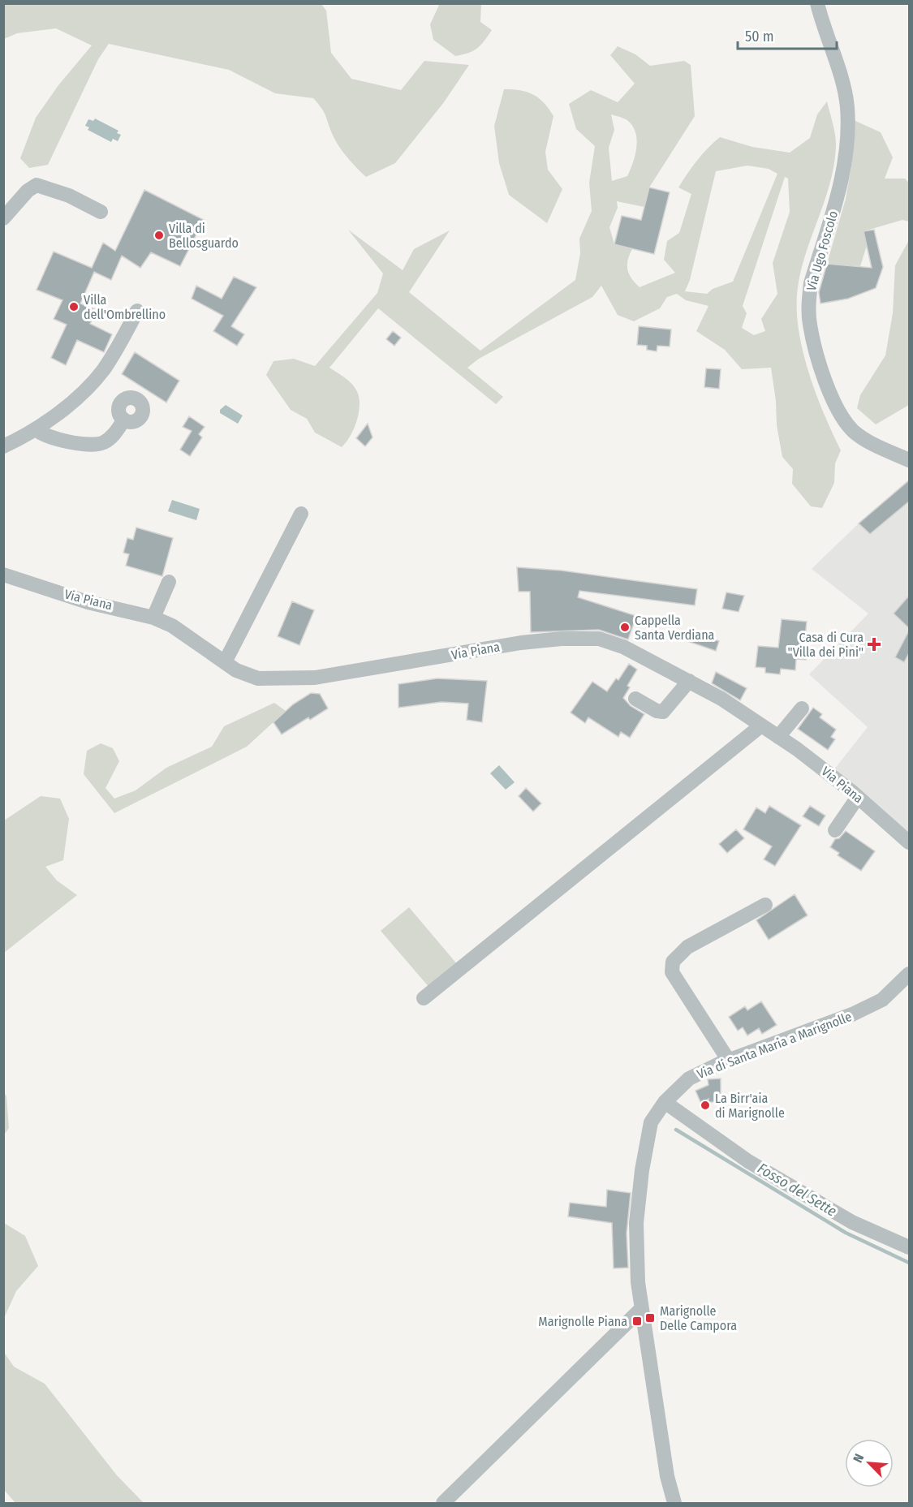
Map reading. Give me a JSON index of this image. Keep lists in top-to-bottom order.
{
  "streets": {
    "street": ["Via Ugo Foscolo", "Via Piana", "Via di Santa Maria a Marignolle"]
  },
  "water": ["Fosso del Sette"],
  "places": {
    "other": [
      "Villa di Bellosguardo",
      "Villa dell'Ombrellino",
      "Cappella Santa Verdiana",
      "La Birr'aia di Marignolle"
    ],
    "health": ["Casa di Cura \"Villa dei Pini\""],
    "transit": ["Marignolle Delle Campora", "Marignolle Piana"]
  },
  "scale_bar": "50 m",
  "north": "top left"
}
